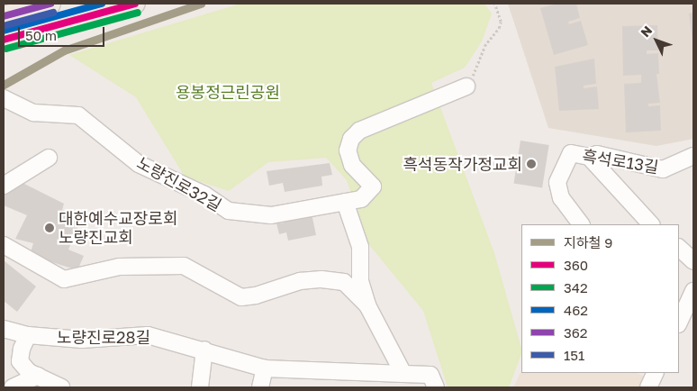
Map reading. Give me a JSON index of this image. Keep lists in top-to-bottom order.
{
  "streets": {
    "street": ["흑석로13길", "노량진로32길", "노량진로28길"]
  },
  "parks": ["용봉정근린공원"],
  "places": ["흑석동작가정교회", "대한예수교장로회 노량진교회"],
  "lines": [
    "metro line 9",
    "transit line 360",
    "transit line 462",
    "transit line 362",
    "transit line 342",
    "transit line 151"
  ],
  "legend": [
    "지하철 9",
    "360",
    "342",
    "462",
    "362",
    "151"
  ],
  "scale_bar": "50 m",
  "north": "top left"
}
